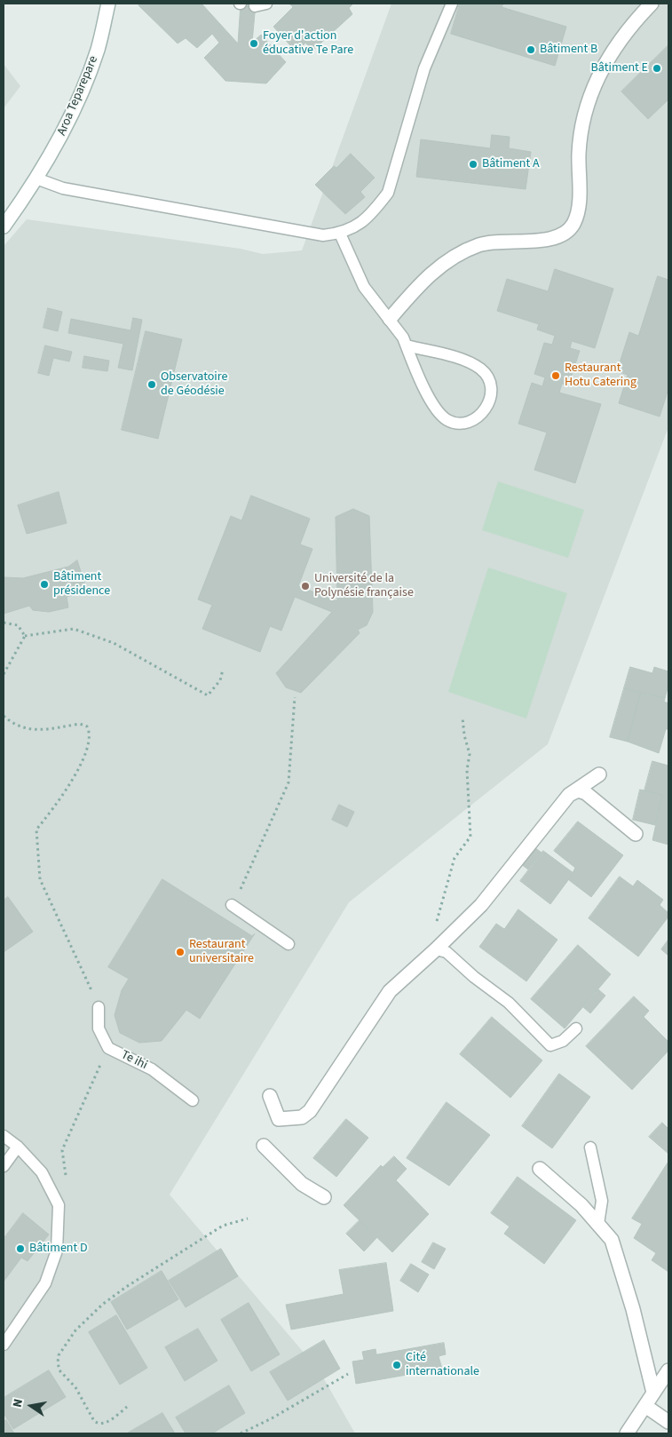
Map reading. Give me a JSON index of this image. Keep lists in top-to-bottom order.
{
  "streets": {
    "street": ["Aroa Teparepare"],
    "lane": ["Te ihi"]
  },
  "places": [
    "Foyer d'action éducative Te Pare",
    "Bâtiment B",
    "Bâtiment E",
    "Bâtiment A",
    "Restaurant Hotu Catering",
    "Observatoire de Géodésie",
    "Bâtiment présidence",
    "Université de la Polynésie française",
    "Restaurant universitaire",
    "Bâtiment D",
    "Cité internationale"
  ],
  "north": "left"
}
